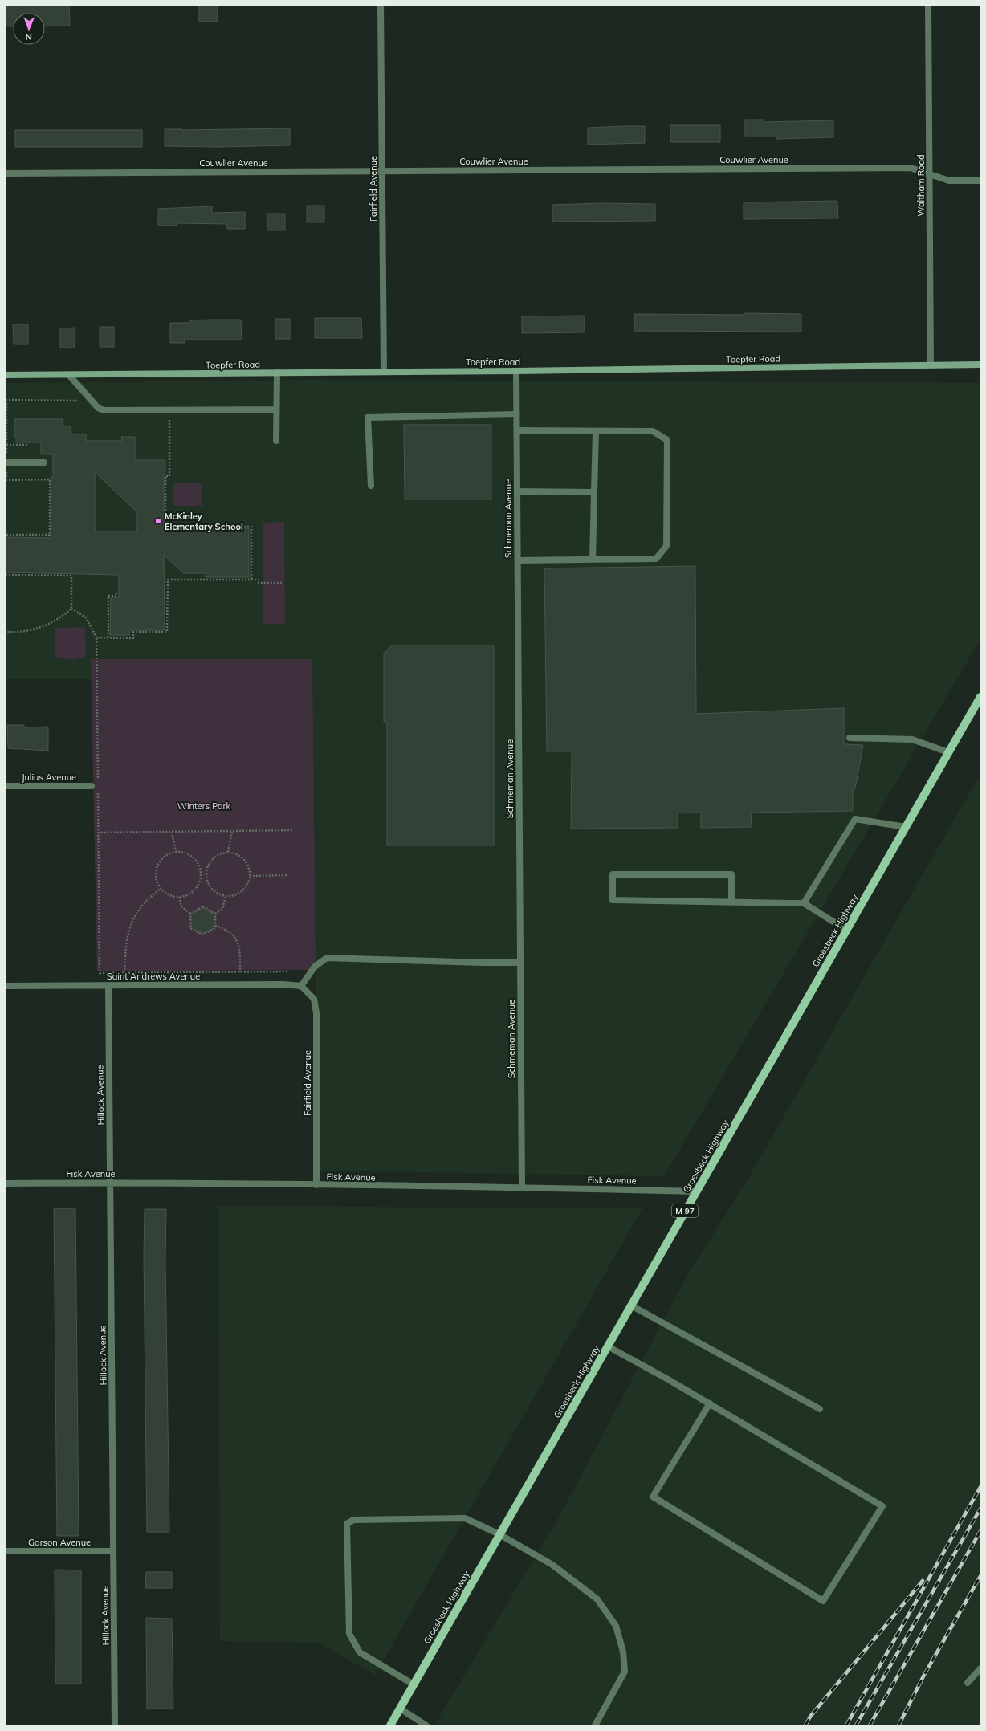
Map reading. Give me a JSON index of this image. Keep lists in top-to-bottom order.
{
  "streets": {
    "main road": ["Groesbeck Highway", "M 97"],
    "street": [
      "Couwlier Avenue",
      "Waltham Road",
      "Fairfield Avenue",
      "Toepfer Road",
      "Schmeman Avenue",
      "Julius Avenue",
      "Saint Andrews Avenue",
      "Hillock Avenue",
      "Fisk Avenue",
      "Garson Avenue"
    ]
  },
  "crossings": [
    ["Couwlier Avenue", "Waltham Road"],
    ["Couwlier Avenue", "Fairfield Avenue"],
    ["Waltham Road", "Toepfer Road"],
    ["Fairfield Avenue", "Toepfer Road"],
    ["Fairfield Avenue", "Saint Andrews Avenue"],
    ["Fairfield Avenue", "Fisk Avenue"],
    ["Toepfer Road", "Schmeman Avenue"],
    ["Schmeman Avenue", "Fisk Avenue"],
    ["Groesbeck Highway", "Fisk Avenue"],
    ["Saint Andrews Avenue", "Hillock Avenue"],
    ["Hillock Avenue", "Fisk Avenue"],
    ["Hillock Avenue", "Garson Avenue"]
  ],
  "parks": ["Winters Park"],
  "places": ["McKinley Elementary School"],
  "north": "bottom"
}
